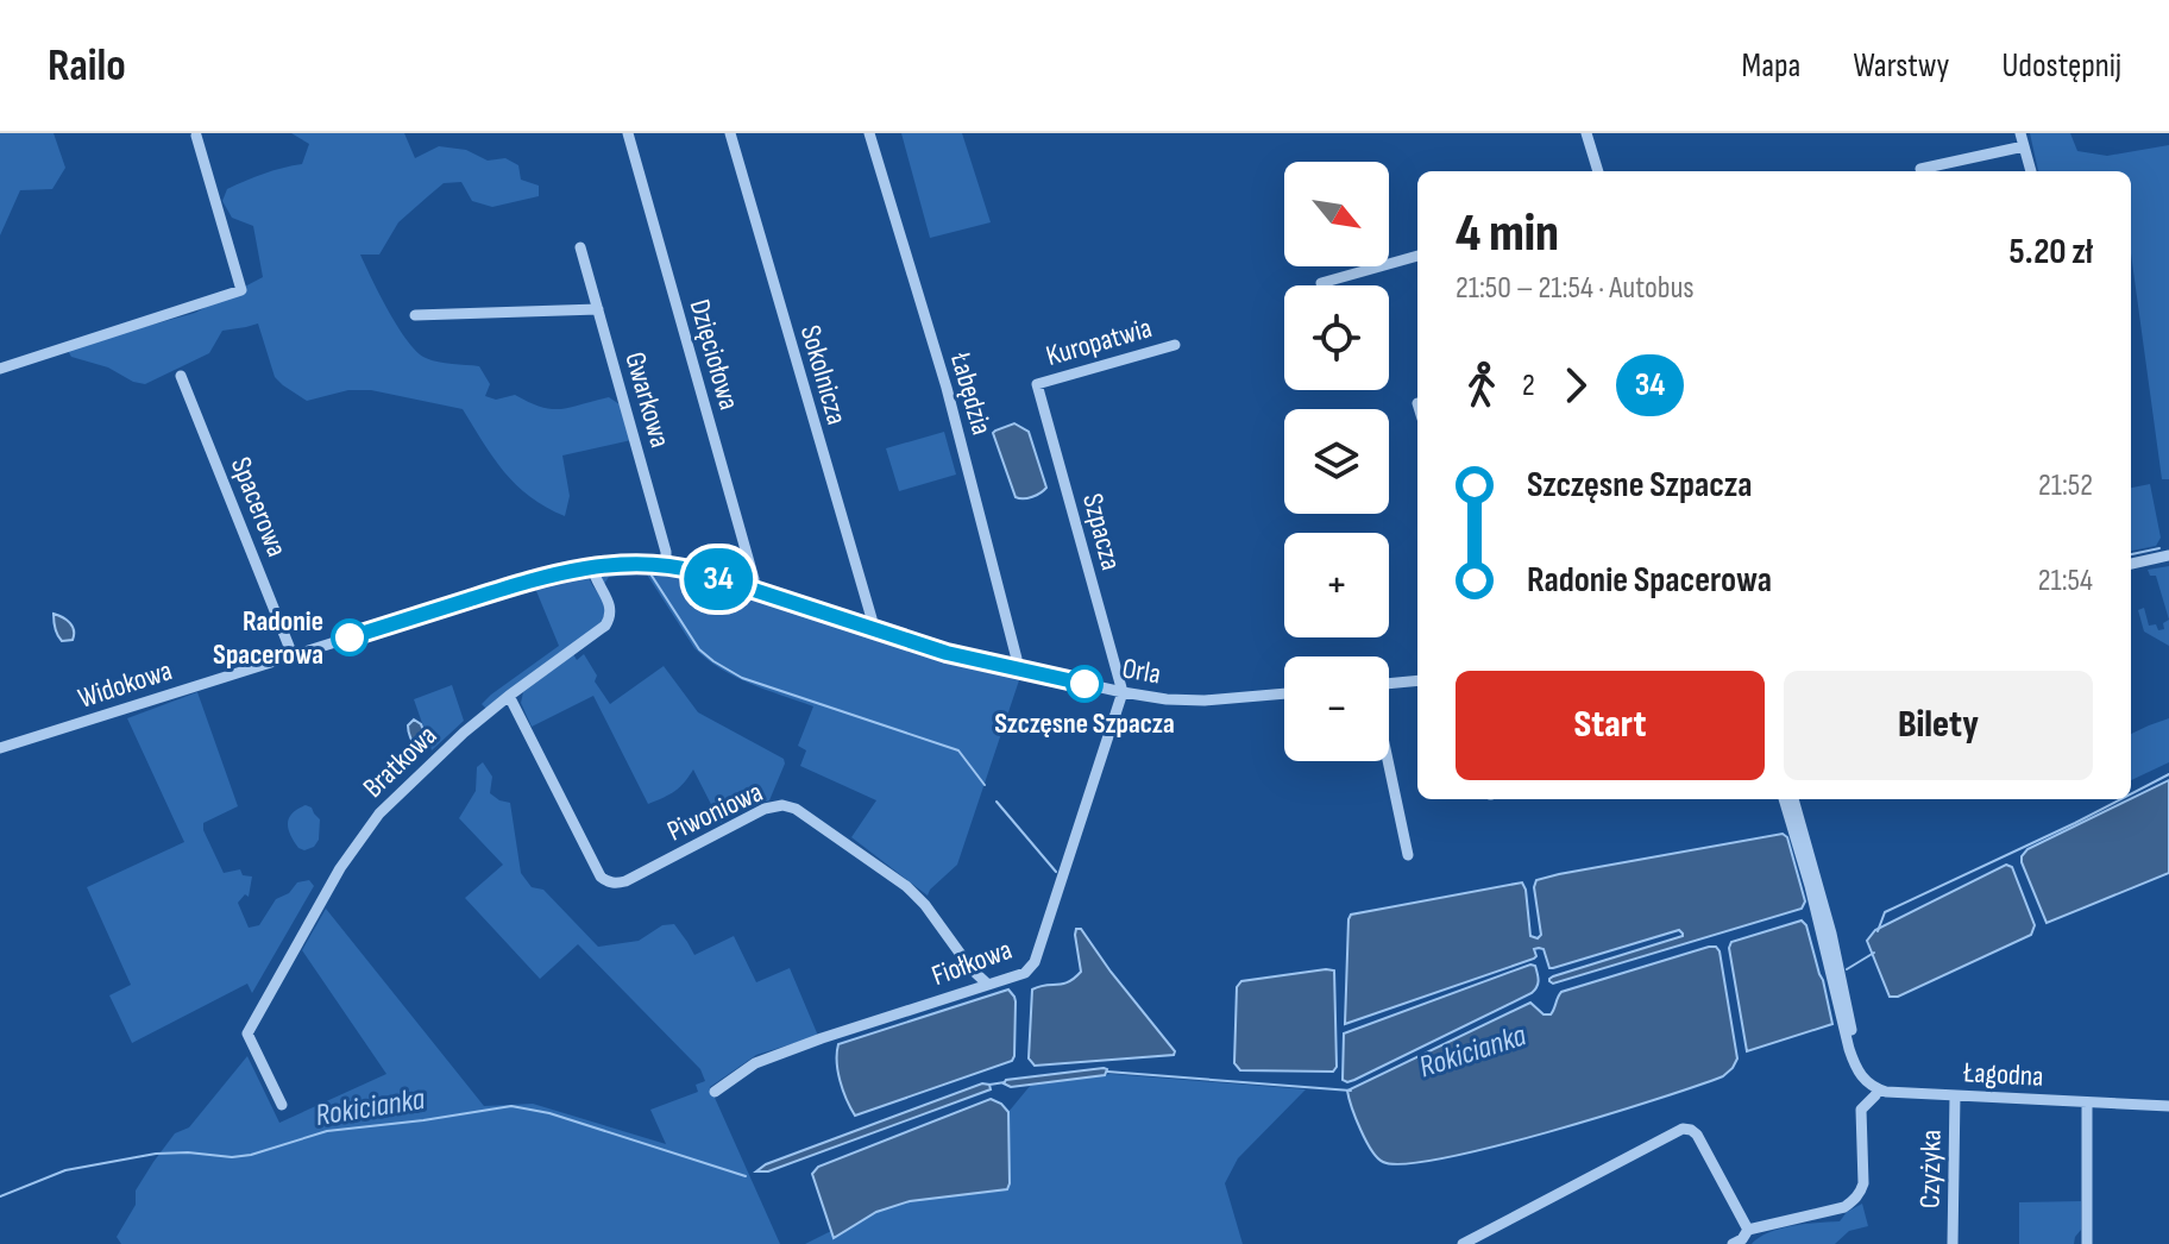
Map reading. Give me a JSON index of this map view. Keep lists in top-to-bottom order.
{
  "streets": {
    "street": [
      "Kuropatwia",
      "Dzięciołowa",
      "Sokolnicza",
      "Łabędzia",
      "Gwarkowa",
      "Spacerowa",
      "Szpacza",
      "Orla",
      "Widokowa",
      "Bratkowa",
      "Piwoniowa",
      "Fiołkowa",
      "Łagodna",
      "Czyżyka"
    ]
  },
  "crossings": [
    ["Kuropatwia", "Szpacza"],
    ["Dzięciołowa", "Orla"],
    ["Sokolnicza", "Orla"],
    ["Łabędzia", "Orla"],
    ["Gwarkowa", "Orla"],
    ["Spacerowa", "Widokowa"],
    ["Szpacza", "Orla"],
    ["Szpacza", "Fiołkowa"],
    ["Orla", "Widokowa"],
    ["Orla", "Bratkowa"],
    ["Orla", "Fiołkowa"],
    ["Widokowa", "Bratkowa"],
    ["Bratkowa", "Piwoniowa"],
    ["Piwoniowa", "Fiołkowa"],
    ["Łagodna", "Czyżyka"]
  ],
  "water": ["Rokicianka"],
  "places": ["Radonie Spacerowa", "Szczęsne Szpacza"],
  "lines": ["bus line 34"],
  "north": "bottom right",
  "page": {
    "header": "Railo",
    "nav": ["Mapa", "Warstwy", "Udostępnij"],
    "on_map": "34",
    "map_buttons": ["+", "−"],
    "heading": ["4 min", "21:50 – 21:54 · Autobus", "5.20 zł"],
    "legs": ["2", "34"],
    "list": [
      {
        "name": "Szczęsne Szpacza",
        "value": "21:52"
      },
      {
        "name": "Radonie Spacerowa",
        "value": "21:54"
      }
    ],
    "buttons": ["Start", "Bilety"]
  }
}
